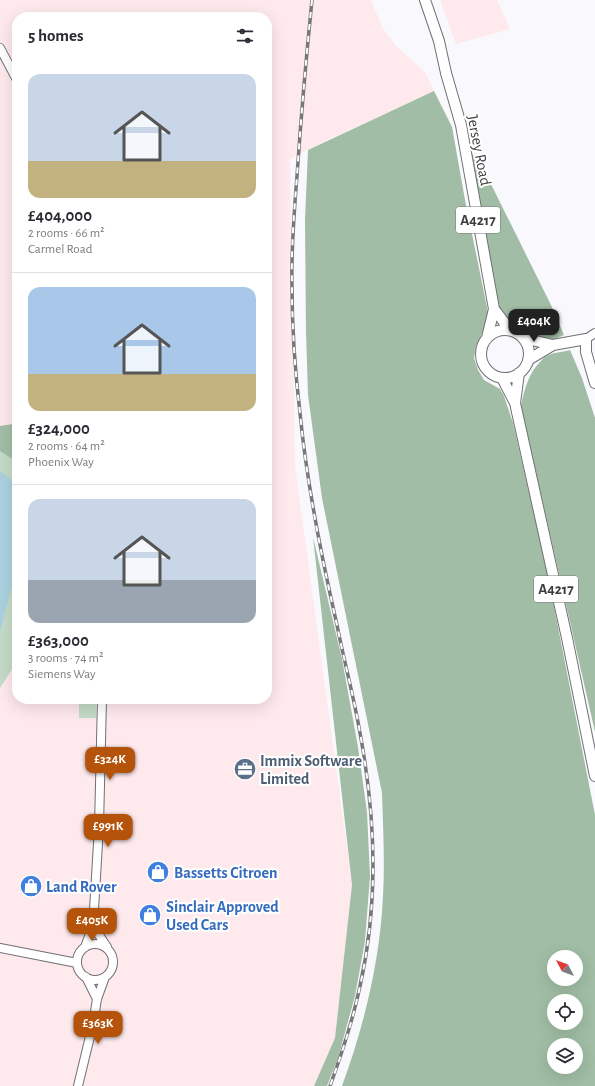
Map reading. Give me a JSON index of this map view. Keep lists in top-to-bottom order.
{
  "streets": {
    "main road": ["Jersey Road", "A4217"]
  },
  "crossings": [
    ["Jersey Road", "A4217"]
  ],
  "places": {
    "office": ["Immix Software Limited"],
    "shop": ["Bassetts Citroen", "Land Rover", "Sinclair Approved Used Cars"]
  },
  "north": "top left",
  "page": {
    "heading": "5 homes",
    "list": [
      {
        "name": "£404,000",
        "note": "2 rooms · 66 m² · Carmel Road"
      },
      {
        "name": "£324,000",
        "note": "2 rooms · 64 m² · Phoenix Way"
      },
      {
        "name": "£363,000",
        "note": "3 rooms · 74 m² · Siemens Way"
      }
    ],
    "price": [
      "£404K",
      "£324K",
      "£991K",
      "£405K",
      "£363K"
    ]
  }
}
